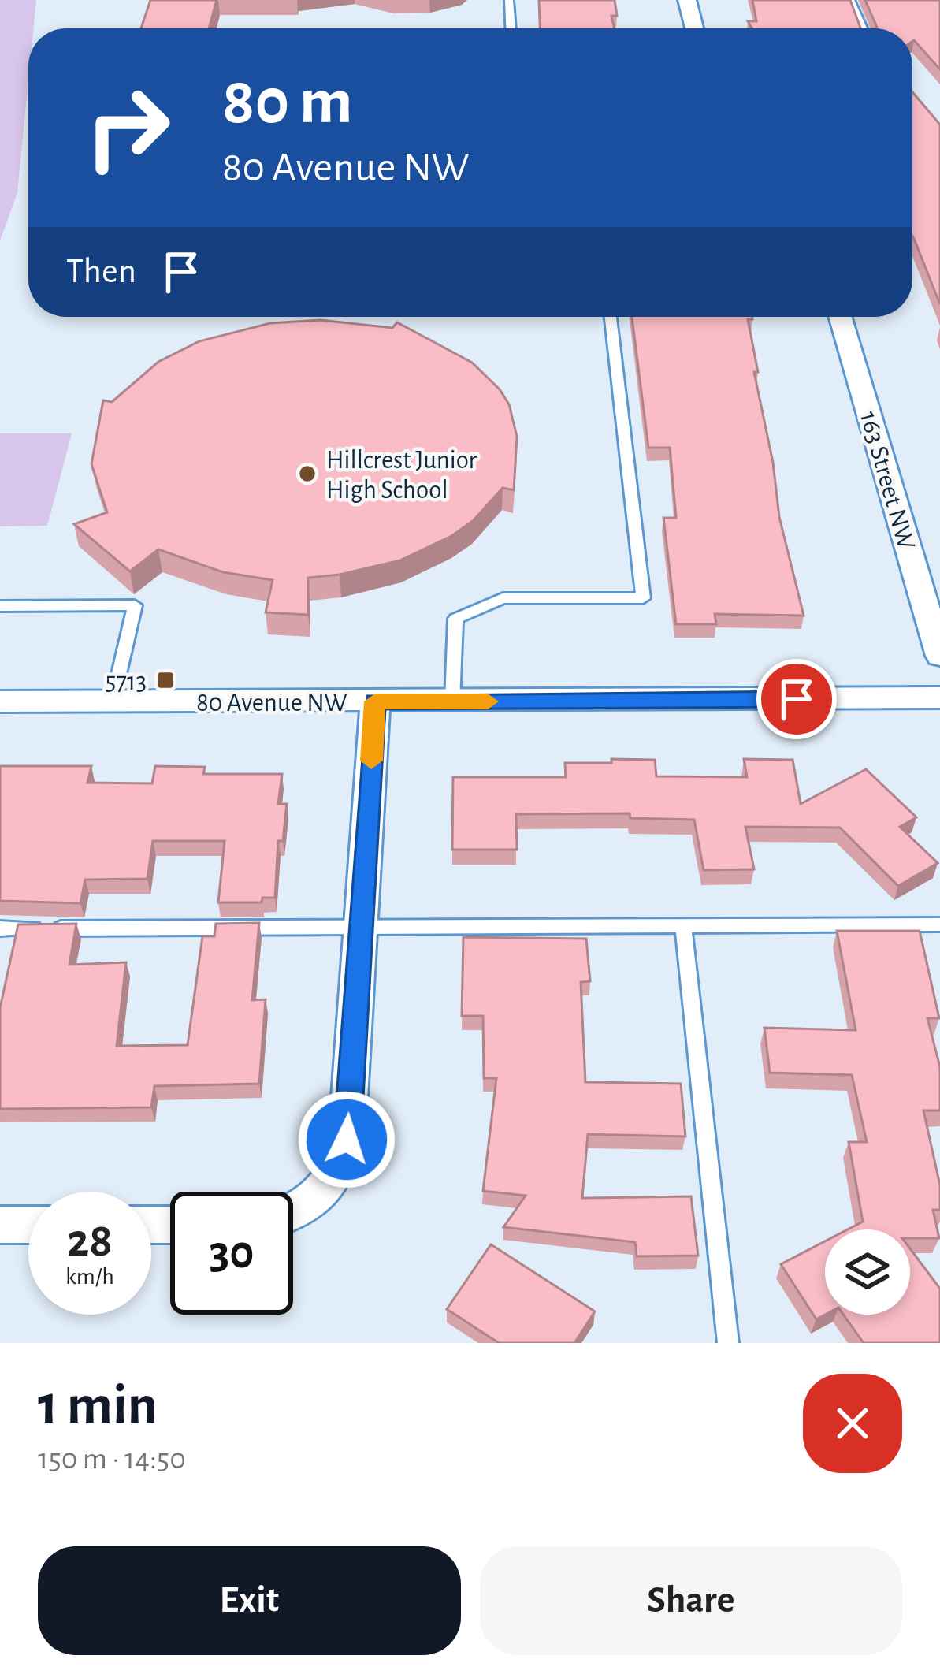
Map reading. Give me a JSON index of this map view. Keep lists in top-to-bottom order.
{
  "streets": {
    "street": ["163 Street NW", "80 Avenue NW"]
  },
  "places": {
    "other": ["Hillcrest Junior High School"],
    "transit": ["5713"]
  },
  "page": {
    "turn": ["80 m", "80 Avenue NW"],
    "then": "Then",
    "speed": "28 km/h",
    "limit": "30",
    "heading": ["1 min", "150 m · 14:50"],
    "buttons": ["Exit", "Share"]
  }
}
